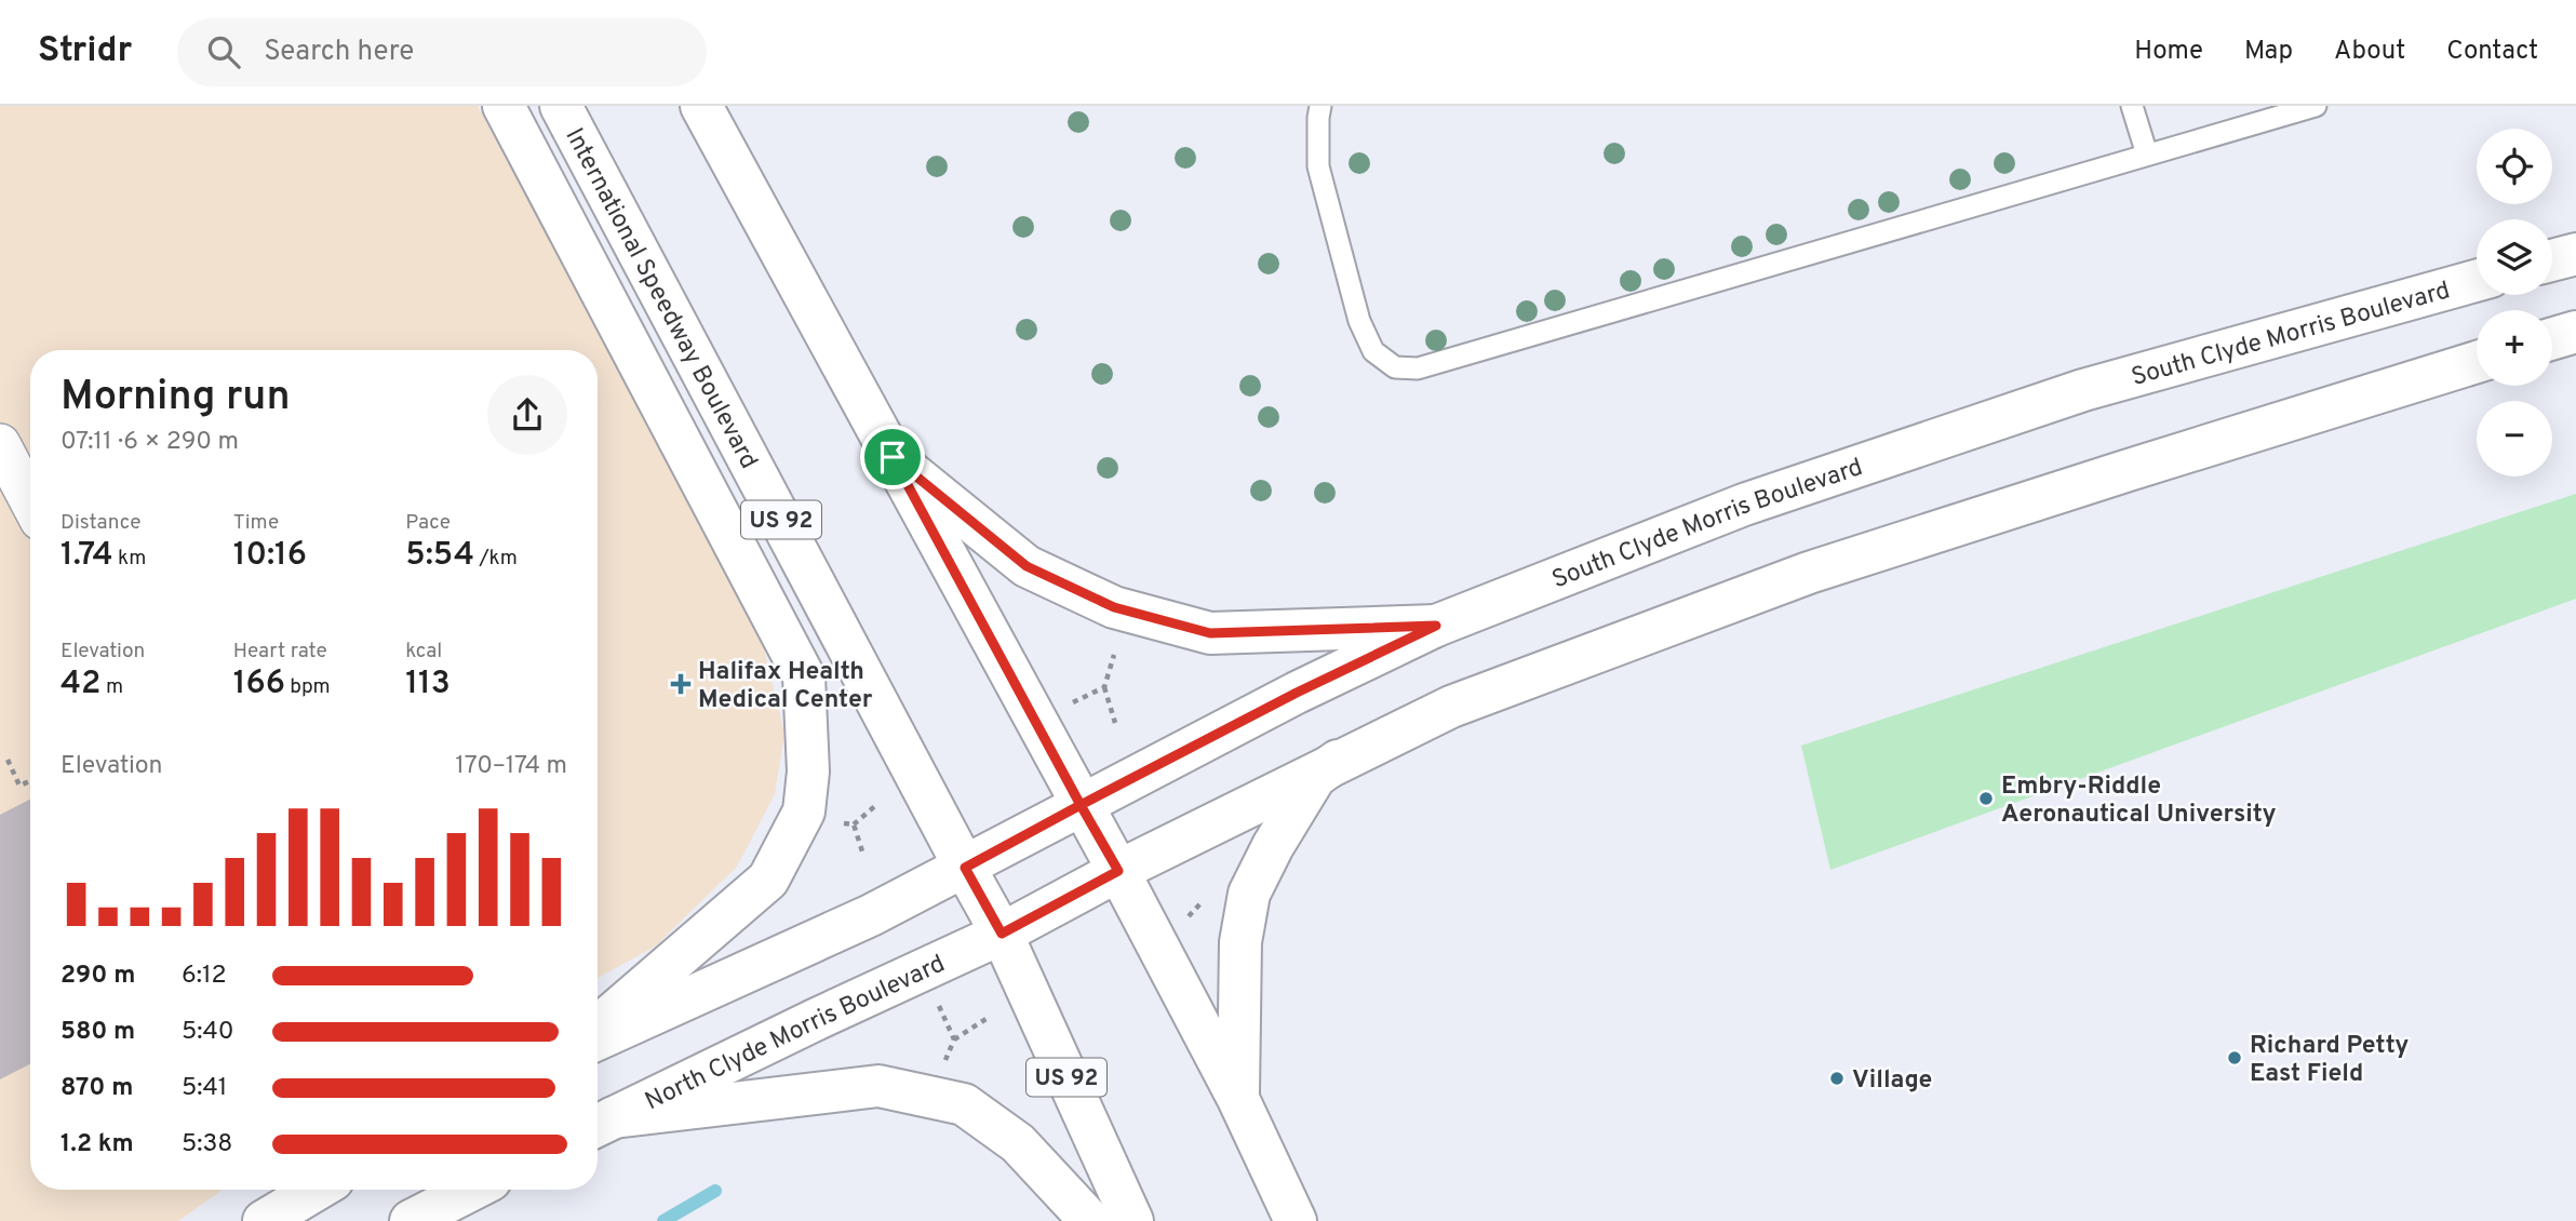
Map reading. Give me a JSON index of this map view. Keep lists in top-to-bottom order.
{
  "streets": {
    "main road": [
      "International Speedway Boulevard",
      "South Clyde Morris Boulevard",
      "US 92",
      "North Clyde Morris Boulevard"
    ]
  },
  "crossings": [
    ["International Speedway Boulevard", "South Clyde Morris Boulevard"],
    ["International Speedway Boulevard", "North Clyde Morris Boulevard"]
  ],
  "places": {
    "health": ["Halifax Health Medical Center"],
    "other": ["Embry-Riddle Aeronautical University", "Richard Petty East Field", "Village"]
  },
  "page": {
    "header": "Stridr",
    "search": "Search here",
    "nav": [
      "Home",
      "Map",
      "About",
      "Contact"
    ],
    "map_buttons": ["+", "−"],
    "heading": ["Morning run", "07:11 · 6 × 290 m"],
    "stats": [
      ["Distance", "1.74 km"],
      ["Time", "10:16"],
      ["Pace", "5:54 /km"],
      ["Elevation", "42 m"],
      ["Heart rate", "166 bpm"],
      ["kcal", "113"]
    ],
    "chart": ["Elevation", "170–174 m"],
    "list": [
      {
        "name": "290 m",
        "note": "6:12"
      },
      {
        "name": "580 m",
        "note": "5:40"
      },
      {
        "name": "870 m",
        "note": "5:41"
      },
      {
        "name": "1.2 km",
        "note": "5:38"
      }
    ]
  }
}
